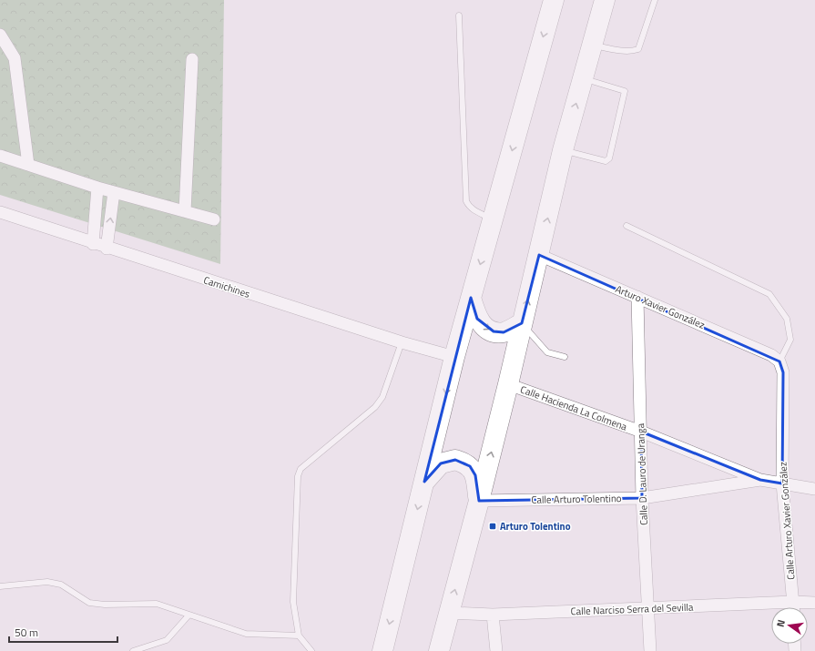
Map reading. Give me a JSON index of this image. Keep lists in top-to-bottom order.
{
  "streets": {
    "street": [
      "Camichines",
      "Arturo Xavier González",
      "Calle Hacienda La Colmena",
      "Calle D. Lauro de Uranga",
      "Calle Arturo Tolentino",
      "Calle Arturo Xavier González",
      "Calle Narciso Serra del Sevilla"
    ]
  },
  "crossings": [
    ["Arturo Xavier González", "Calle D. Lauro de Uranga"],
    ["Arturo Xavier González", "Calle Arturo Xavier González"],
    ["Calle Hacienda La Colmena", "Calle D. Lauro de Uranga"],
    ["Calle Hacienda La Colmena", "Calle Arturo Tolentino"],
    ["Calle D. Lauro de Uranga", "Calle Arturo Tolentino"],
    ["Calle D. Lauro de Uranga", "Calle Narciso Serra del Sevilla"],
    ["Calle Arturo Xavier González", "Calle Narciso Serra del Sevilla"]
  ],
  "places": {
    "transit": ["Arturo Tolentino"]
  },
  "scale_bar": "50 m",
  "north": "left"
}
